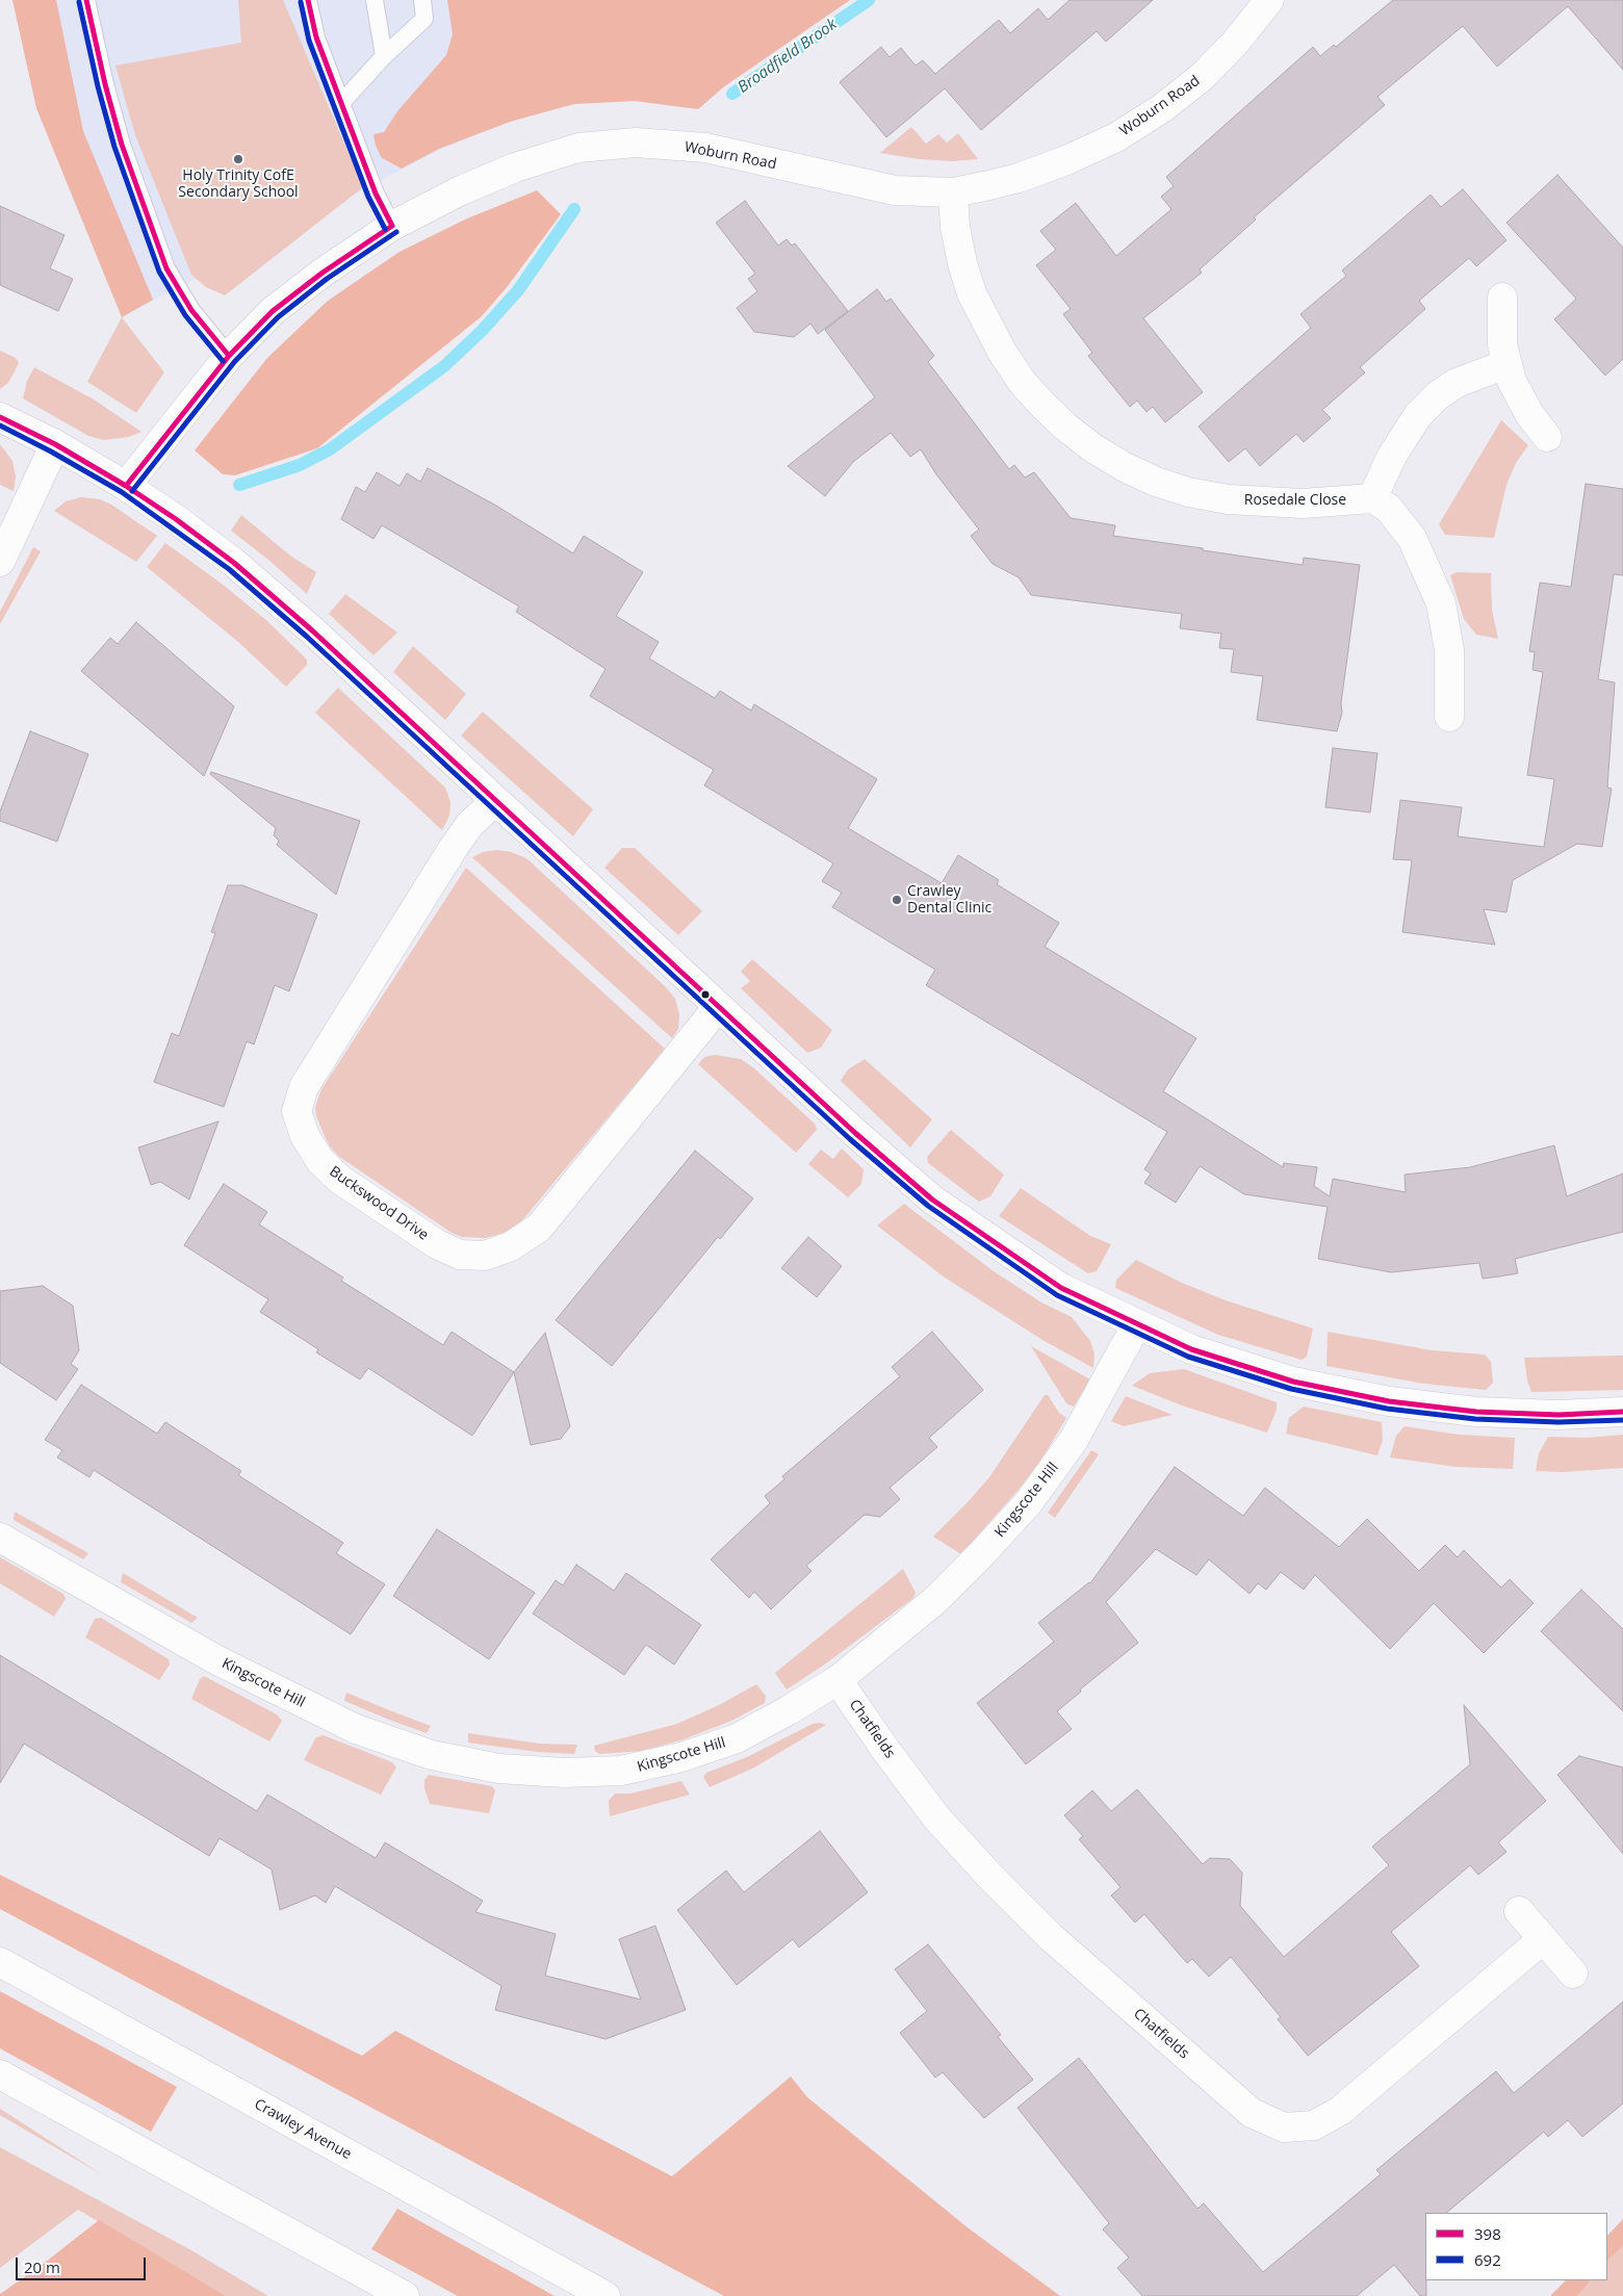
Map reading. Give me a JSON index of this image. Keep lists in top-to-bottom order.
{
  "streets": {
    "street": [
      "Woburn Road",
      "Rosedale Close",
      "Buckswood Drive",
      "Kingscote Hill",
      "Chatfields",
      "Crawley Avenue"
    ]
  },
  "crossings": [
    ["Woburn Road", "Rosedale Close"],
    ["Kingscote Hill", "Chatfields"]
  ],
  "water": ["Broadfield Brook"],
  "places": ["Holy Trinity CofE Secondary School", "Crawley Dental Clinic"],
  "lines": ["transit line 398", "transit line 692"],
  "legend": ["398", "692"],
  "scale_bar": "20 m"
}
